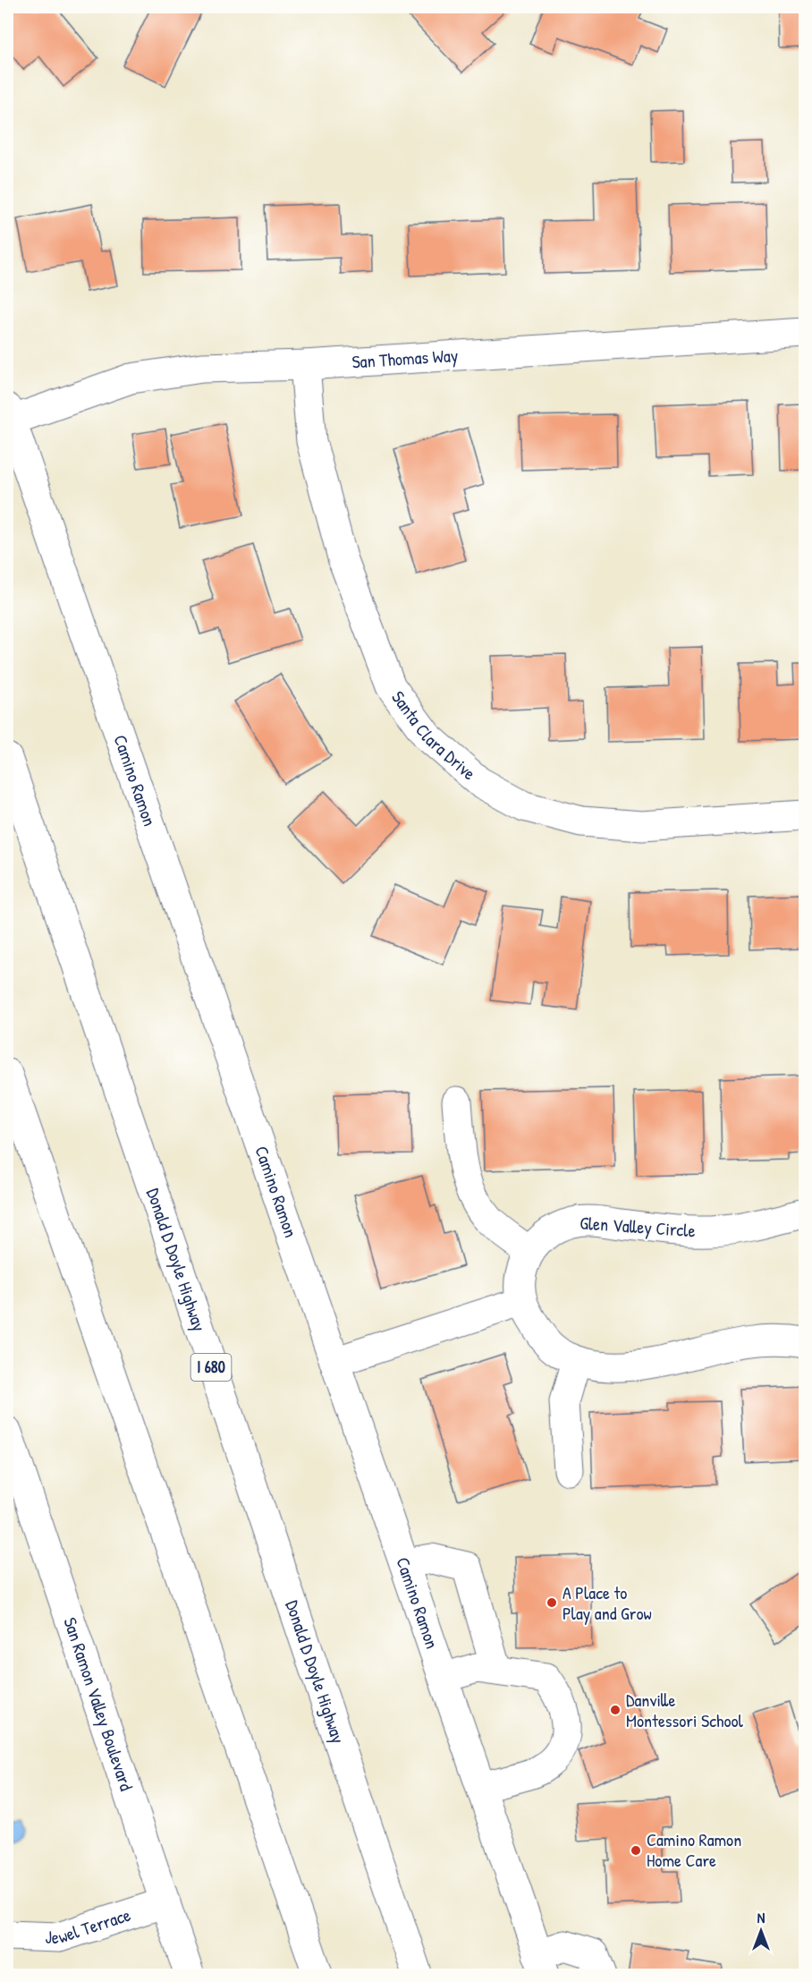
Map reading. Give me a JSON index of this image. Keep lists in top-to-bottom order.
{
  "streets": {
    "main road": [
      "San Thomas Way",
      "Santa Clara Drive",
      "Camino Ramon",
      "Glen Valley Circle",
      "Donald D Doyle Highway",
      "I 680",
      "San Ramon Valley Boulevard",
      "Jewel Terrace"
    ]
  },
  "crossings": [
    ["San Thomas Way", "Santa Clara Drive"],
    ["San Thomas Way", "Camino Ramon"],
    ["San Ramon Valley Boulevard", "Jewel Terrace"]
  ],
  "places": ["A Place to Play and Grow", "Danville Montessori School", "Camino Ramon Home Care"],
  "north": "top"
}
